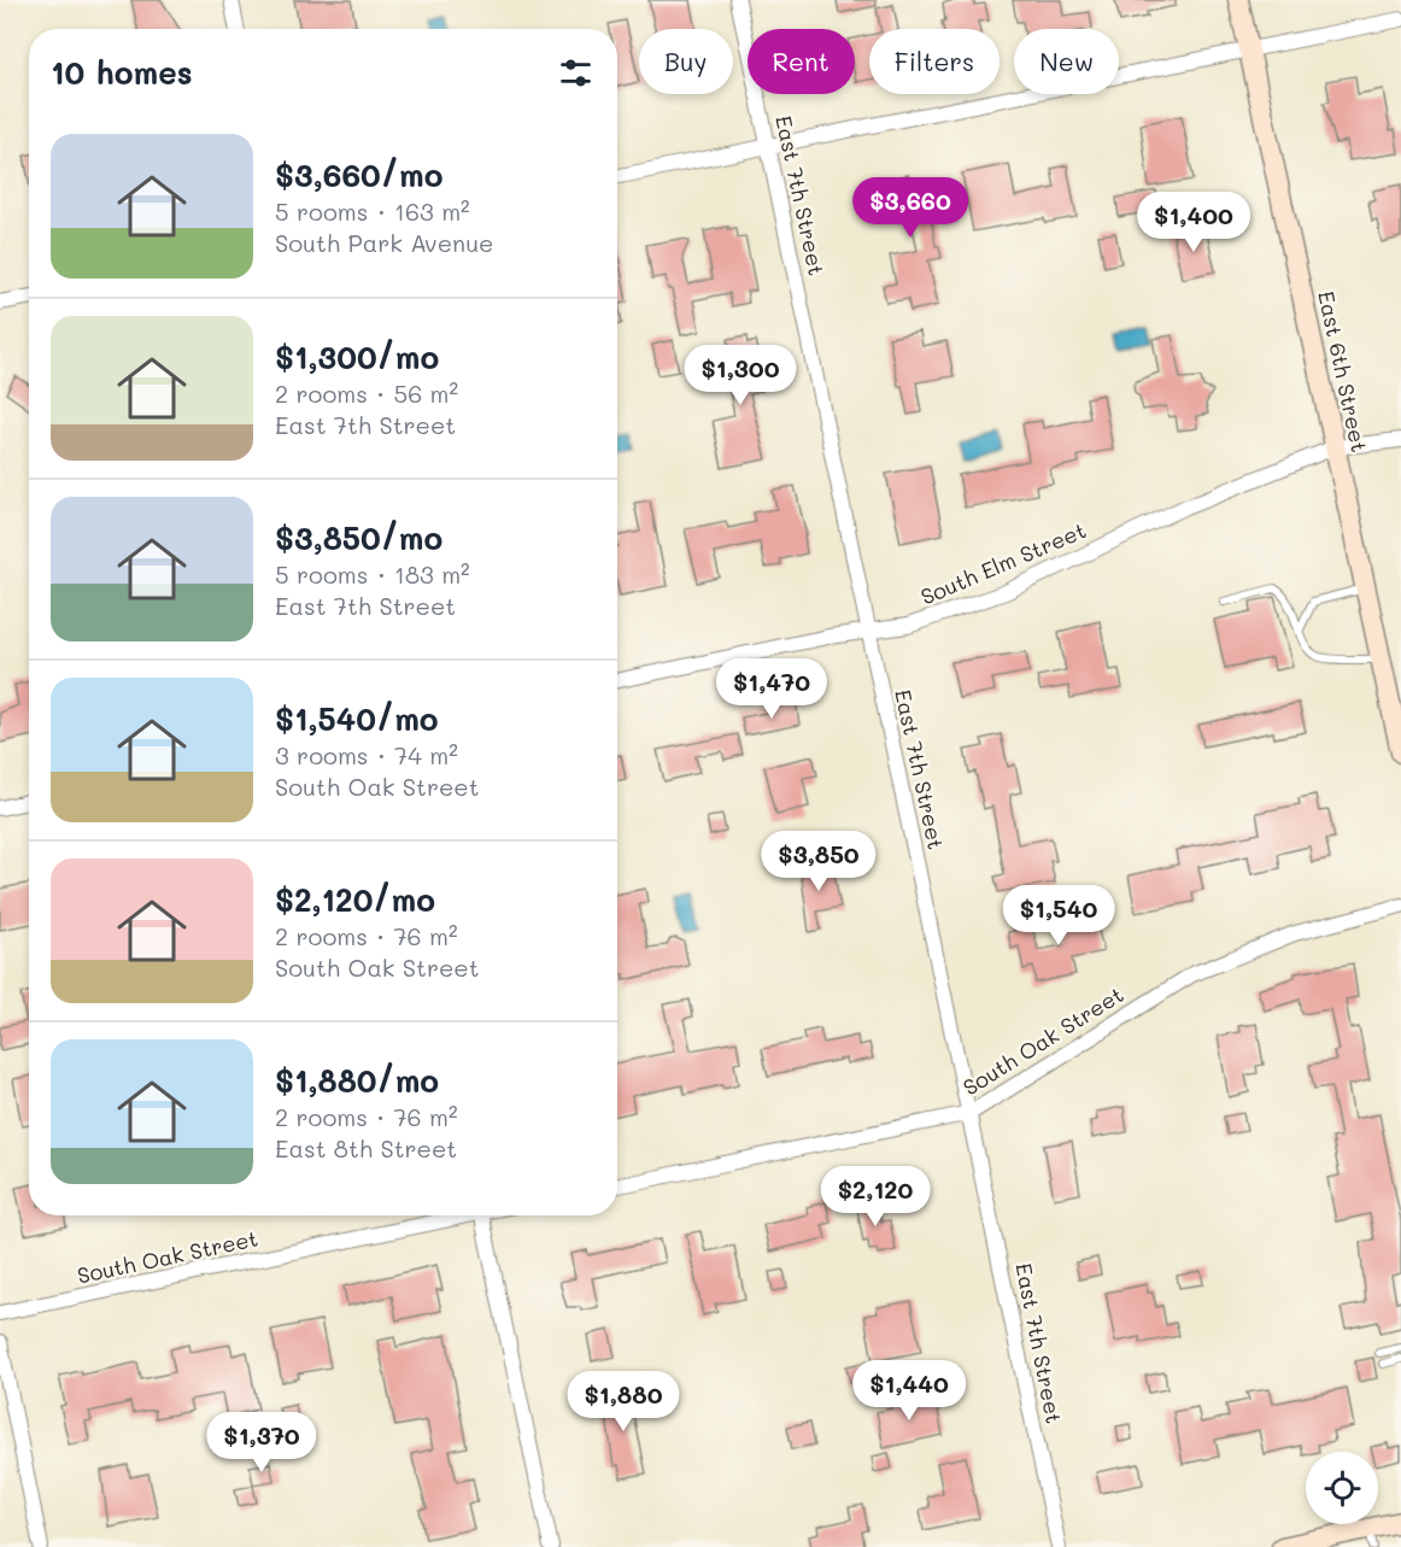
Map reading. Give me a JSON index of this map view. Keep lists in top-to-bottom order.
{
  "streets": {
    "street": [
      "East 7th Street",
      "East 6th Street",
      "South Elm Street",
      "South Oak Street"
    ]
  },
  "crossings": [
    ["East 7th Street", "South Elm Street"],
    ["East 7th Street", "South Oak Street"],
    ["East 6th Street", "South Elm Street"]
  ],
  "page": {
    "chip": [
      "Buy",
      "Rent",
      "Filters",
      "New"
    ],
    "heading": "10 homes",
    "list": [
      {
        "name": "$3,660/mo",
        "note": "5 rooms · 163 m² · South Park Avenue"
      },
      {
        "name": "$1,300/mo",
        "note": "2 rooms · 56 m² · East 7th Street"
      },
      {
        "name": "$3,850/mo",
        "note": "5 rooms · 183 m² · East 7th Street"
      },
      {
        "name": "$1,540/mo",
        "note": "3 rooms · 74 m² · South Oak Street"
      },
      {
        "name": "$2,120/mo",
        "note": "2 rooms · 76 m² · South Oak Street"
      },
      {
        "name": "$1,880/mo",
        "note": "2 rooms · 76 m² · East 8th Street"
      }
    ],
    "price": [
      "$3,660",
      "$1,400",
      "$1,300",
      "$1,470",
      "$3,850",
      "$1,540",
      "$2,120",
      "$1,440",
      "$1,880",
      "$1,370"
    ]
  }
}
